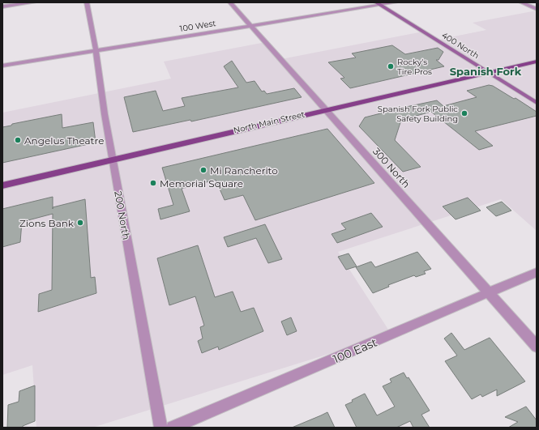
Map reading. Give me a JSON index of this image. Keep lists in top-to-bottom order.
{
  "streets": {
    "main road": ["400 North", "North Main Street"],
    "street": [
      "100 West",
      "300 North",
      "200 North",
      "100 East"
    ]
  },
  "crossings": [
    ["100 West", "400 North"],
    ["100 West", "300 North"],
    ["100 West", "200 North"],
    ["400 North", "North Main Street"],
    ["North Main Street", "300 North"],
    ["North Main Street", "200 North"],
    ["300 North", "100 East"]
  ],
  "districts": ["Spanish Fork"],
  "places": [
    "Rocky's Tire Pros",
    "Spanish Fork Public Safety Building",
    "Angelus Theatre",
    "Mi Rancherito",
    "Memorial Square",
    "Zions Bank"
  ]
}
